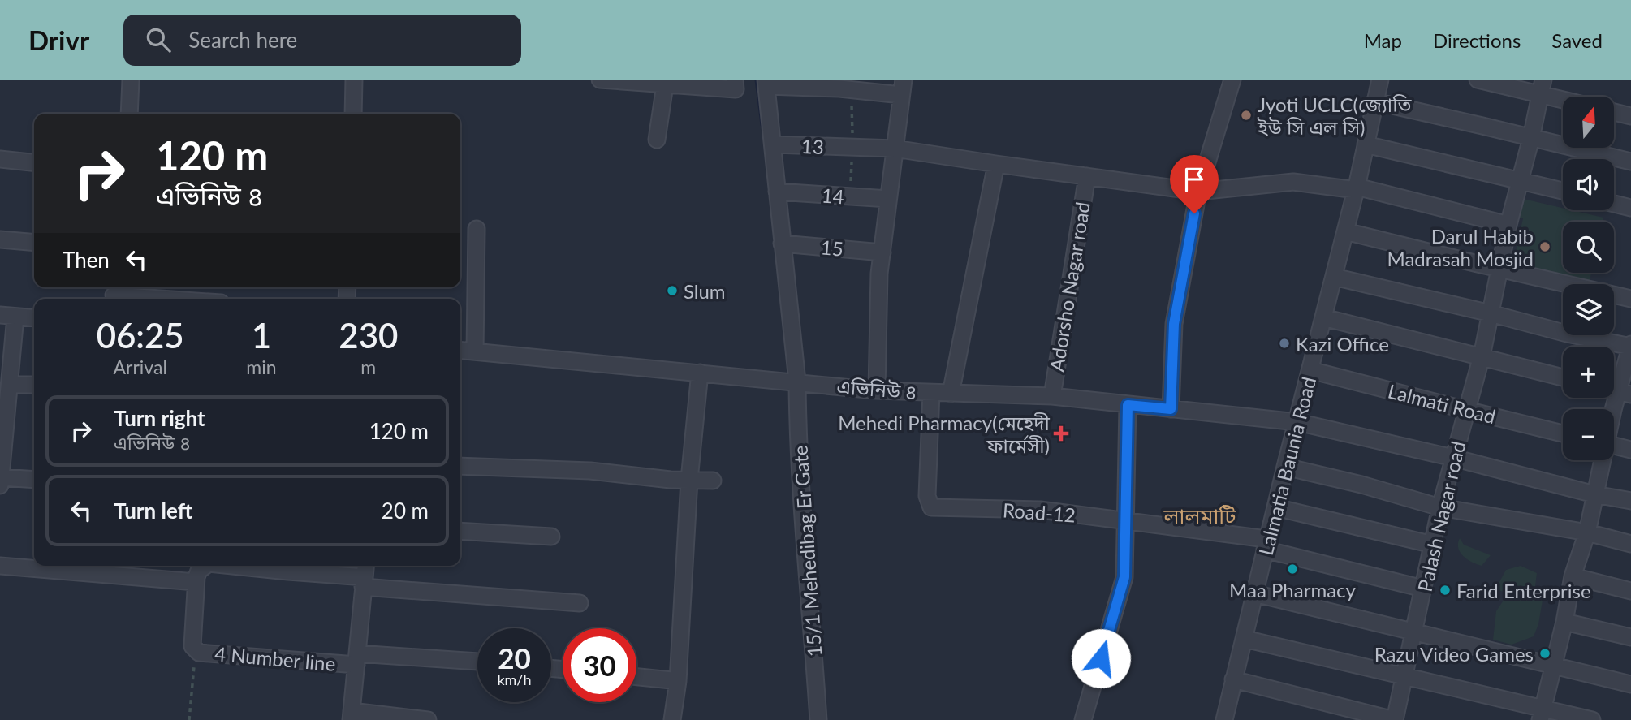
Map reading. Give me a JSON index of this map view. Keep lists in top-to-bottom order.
{
  "streets": {
    "street": [
      "13",
      "14",
      "15",
      "Adorsho Nagar road",
      "এভিনিউ ৪",
      "Lalmati Road",
      "Lalmatia Baunia Road",
      "Road-12",
      "Palash Nagar road",
      "15/1 Mehedibag Er Gate",
      "4 Number line"
    ]
  },
  "crossings": [
    ["13", "Adorsho Nagar road"],
    ["13", "Lalmatia Baunia Road"],
    ["13", "Palash Nagar road"],
    ["13", "15/1 Mehedibag Er Gate"],
    ["14", "15/1 Mehedibag Er Gate"],
    ["15", "15/1 Mehedibag Er Gate"],
    ["Adorsho Nagar road", "এভিনিউ ৪"],
    ["এভিনিউ ৪", "Lalmatia Baunia Road"],
    ["এভিনিউ ৪", "Road-12"],
    ["এভিনিউ ৪", "Palash Nagar road"],
    ["এভিনিউ ৪", "15/1 Mehedibag Er Gate"],
    ["Lalmati Road", "Lalmatia Baunia Road"],
    ["Lalmati Road", "Palash Nagar road"],
    ["Lalmatia Baunia Road", "Road-12"],
    ["Road-12", "Palash Nagar road"]
  ],
  "districts": ["লালমাটি"],
  "places": {
    "other": [
      "Jyoti UCLC(জ্যোতি ইউ সি এল সি)",
      "Darul Habib Madrasah Mosjid",
      "Slum",
      "Kazi Office",
      "Maa Pharmacy",
      "Farid Enterprise",
      "Razu Video Games"
    ],
    "health": ["Mehedi Pharmacy(মেহেদী ফার্মেসী)"]
  },
  "north": "top",
  "page": {
    "header": "Drivr",
    "search": "Search here",
    "nav": ["Map", "Directions", "Saved"],
    "map_buttons": ["+", "−"],
    "turn": ["120 m", "এভিনিউ ৪"],
    "then": "Then",
    "eta": [
      "06:25",
      "Arrival",
      "1",
      "min",
      "230",
      "m"
    ],
    "list": [
      {
        "name": "Turn right",
        "note": "এভিনিউ ৪",
        "value": "120 m"
      },
      {
        "name": "Turn left",
        "value": "20 m"
      }
    ],
    "speed": "20 km/h",
    "limit": "30"
  }
}
